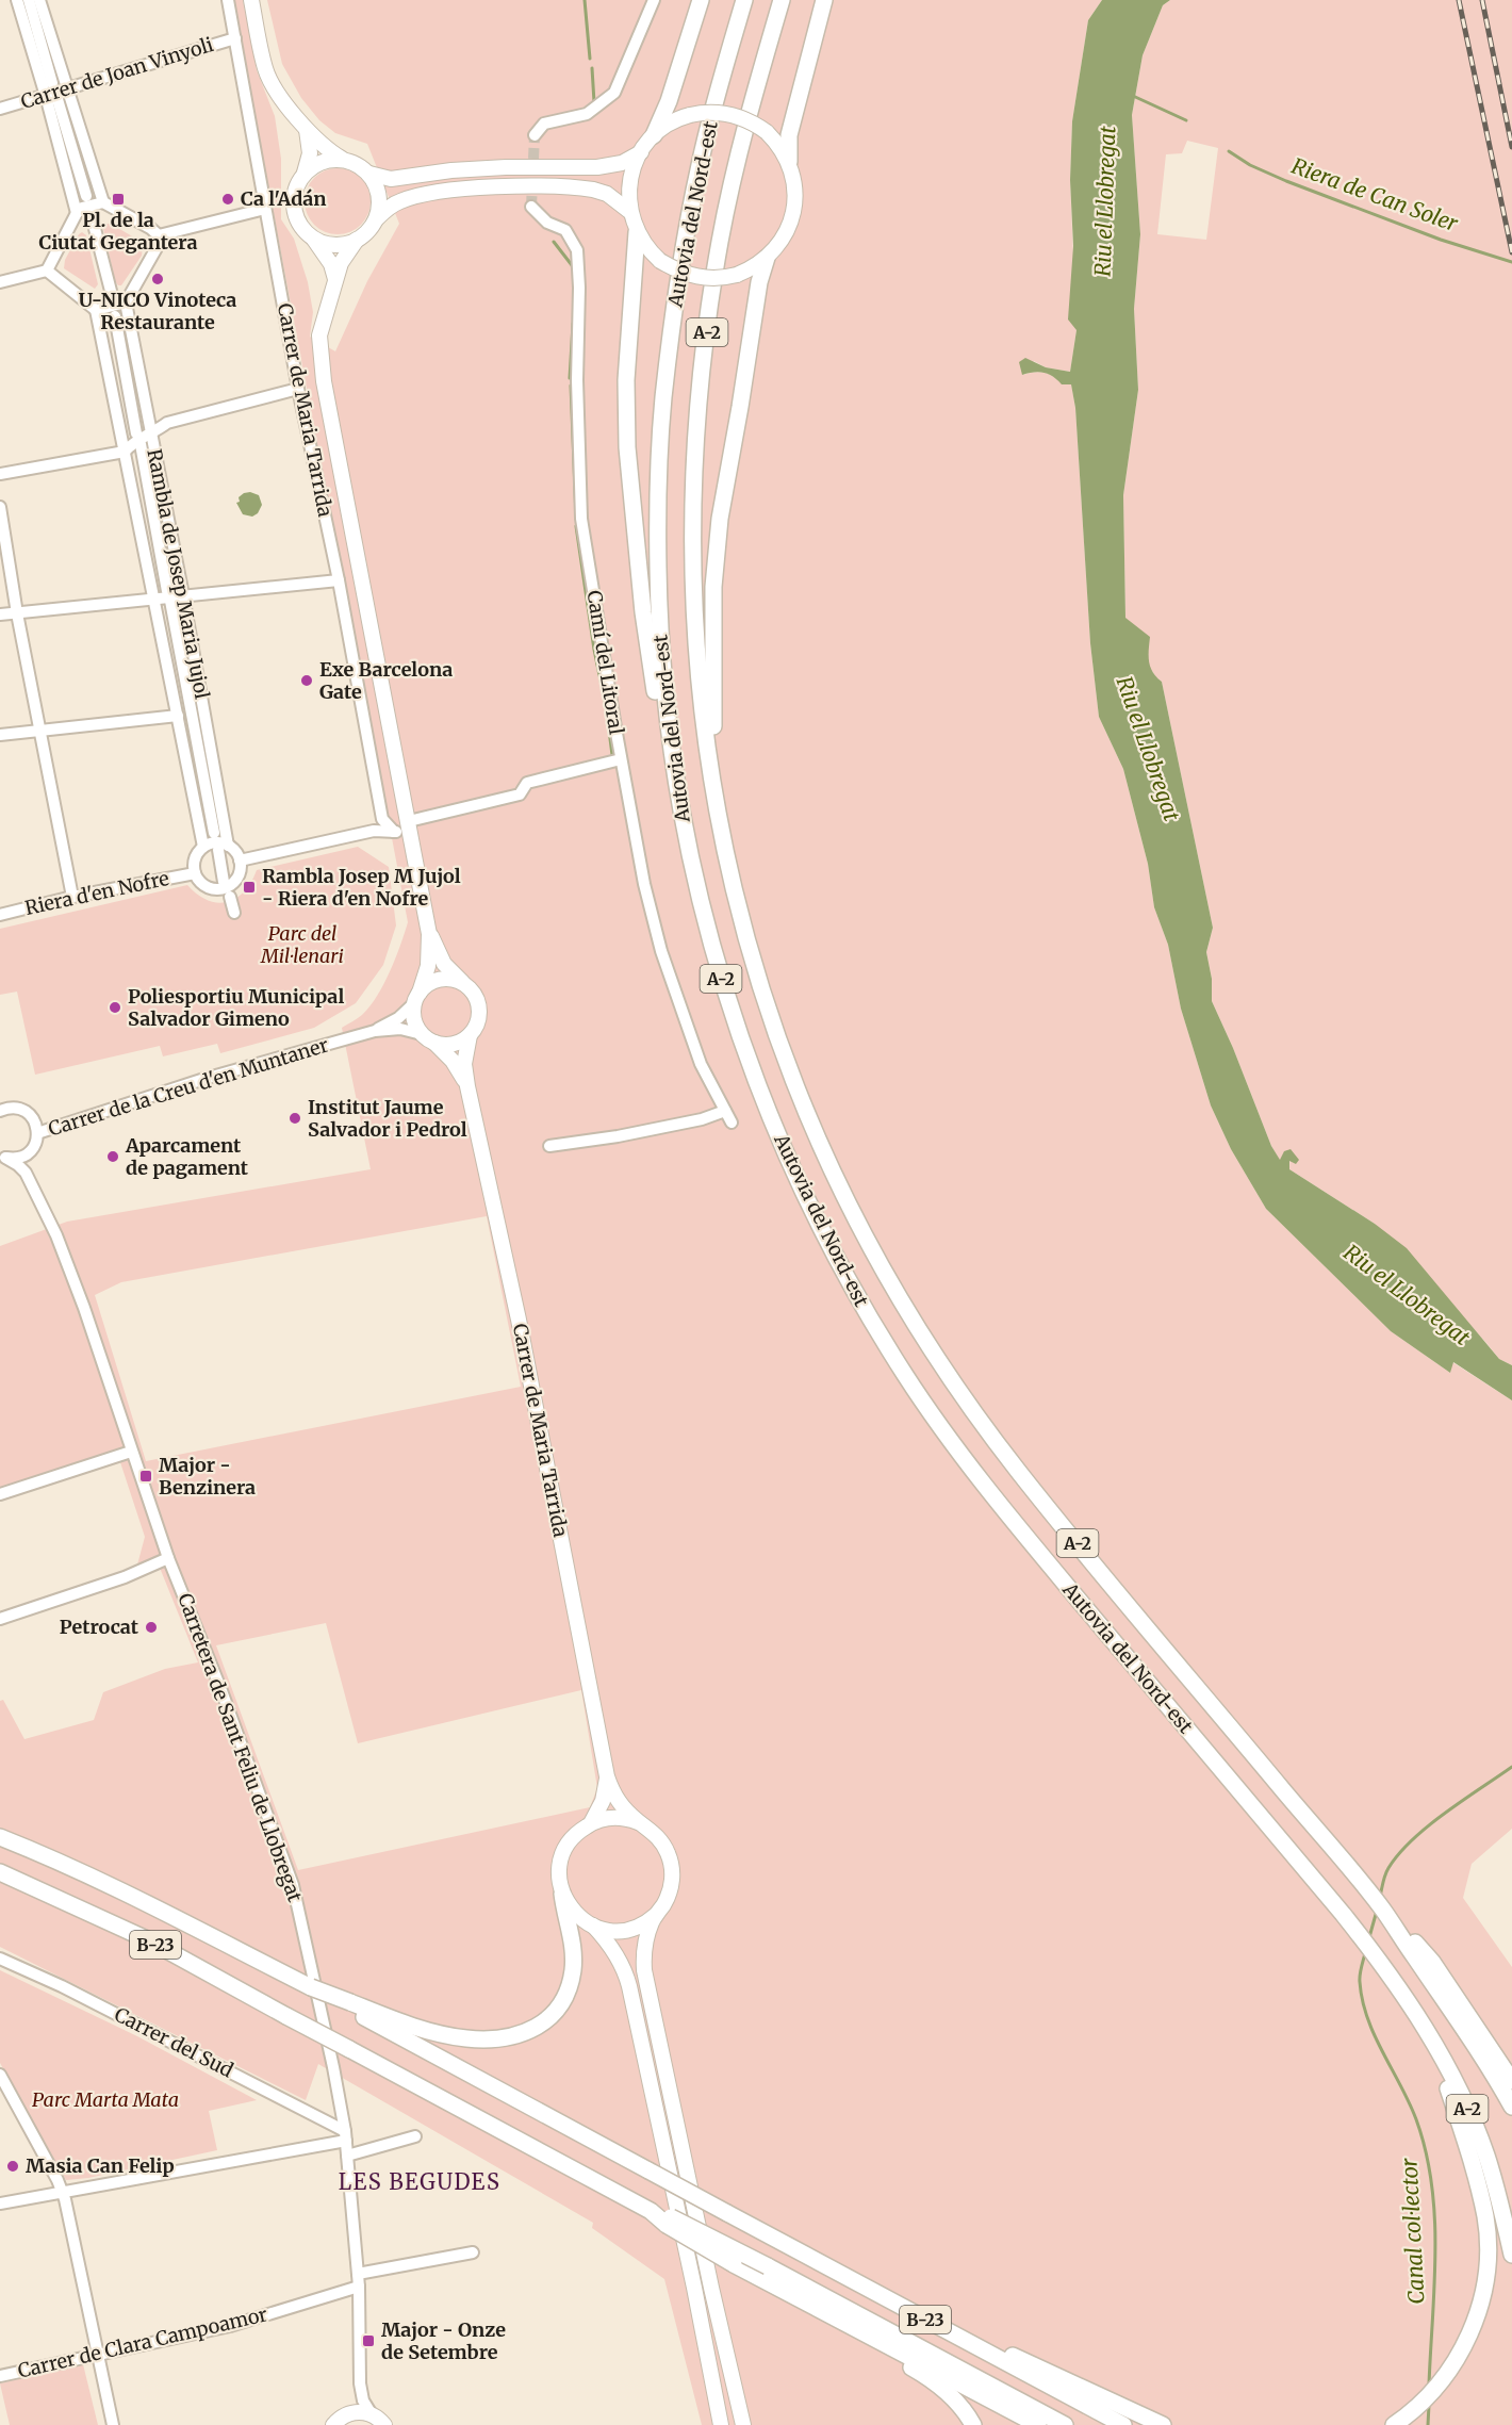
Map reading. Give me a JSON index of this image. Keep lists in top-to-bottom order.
{
  "streets": {
    "highway": ["Autovia del Nord-est", "A-2", "B-23"],
    "main road": ["Carrer de Maria Tarrida"],
    "street": [
      "Carrer de Joan Vinyoli",
      "Rambla de Josep Maria Jujol",
      "Camí del Litoral",
      "Riera d'en Nofre",
      "Carrer de la Creu d'en Muntaner",
      "Carretera de Sant Feliu de Llobregat",
      "Carrer del Sud",
      "Carrer de Clara Campoamor"
    ]
  },
  "crossings": [
    ["Carrer de Joan Vinyoli", "Carrer de Maria Tarrida"],
    ["Carrer de Maria Tarrida", "Carrer de la Creu d'en Muntaner"],
    ["Rambla de Josep Maria Jujol", "Riera d'en Nofre"],
    ["Carretera de Sant Feliu de Llobregat", "Carrer del Sud"],
    ["Carretera de Sant Feliu de Llobregat", "Carrer de Clara Campoamor"]
  ],
  "districts": ["LES BEGUDES"],
  "water": ["Riera de Can Soler", "Riu el Llobregat", "Canal col·lector"],
  "parks": ["Parc del Mil·lenari", "Parc Marta Mata"],
  "places": {
    "transit": [
      "Pl. de la Ciutat Gegantera",
      "Rambla Josep M Jujol - Riera d'en Nofre",
      "Major - Benzinera",
      "Major - Onze de Setembre"
    ],
    "other": [
      "Ca l'Adán",
      "U-NICO Vinoteca Restaurante",
      "Exe Barcelona Gate",
      "Poliesportiu Municipal Salvador Gimeno",
      "Institut Jaume Salvador i Pedrol",
      "Aparcament de pagament",
      "Petrocat",
      "Masia Can Felip"
    ]
  }
}
